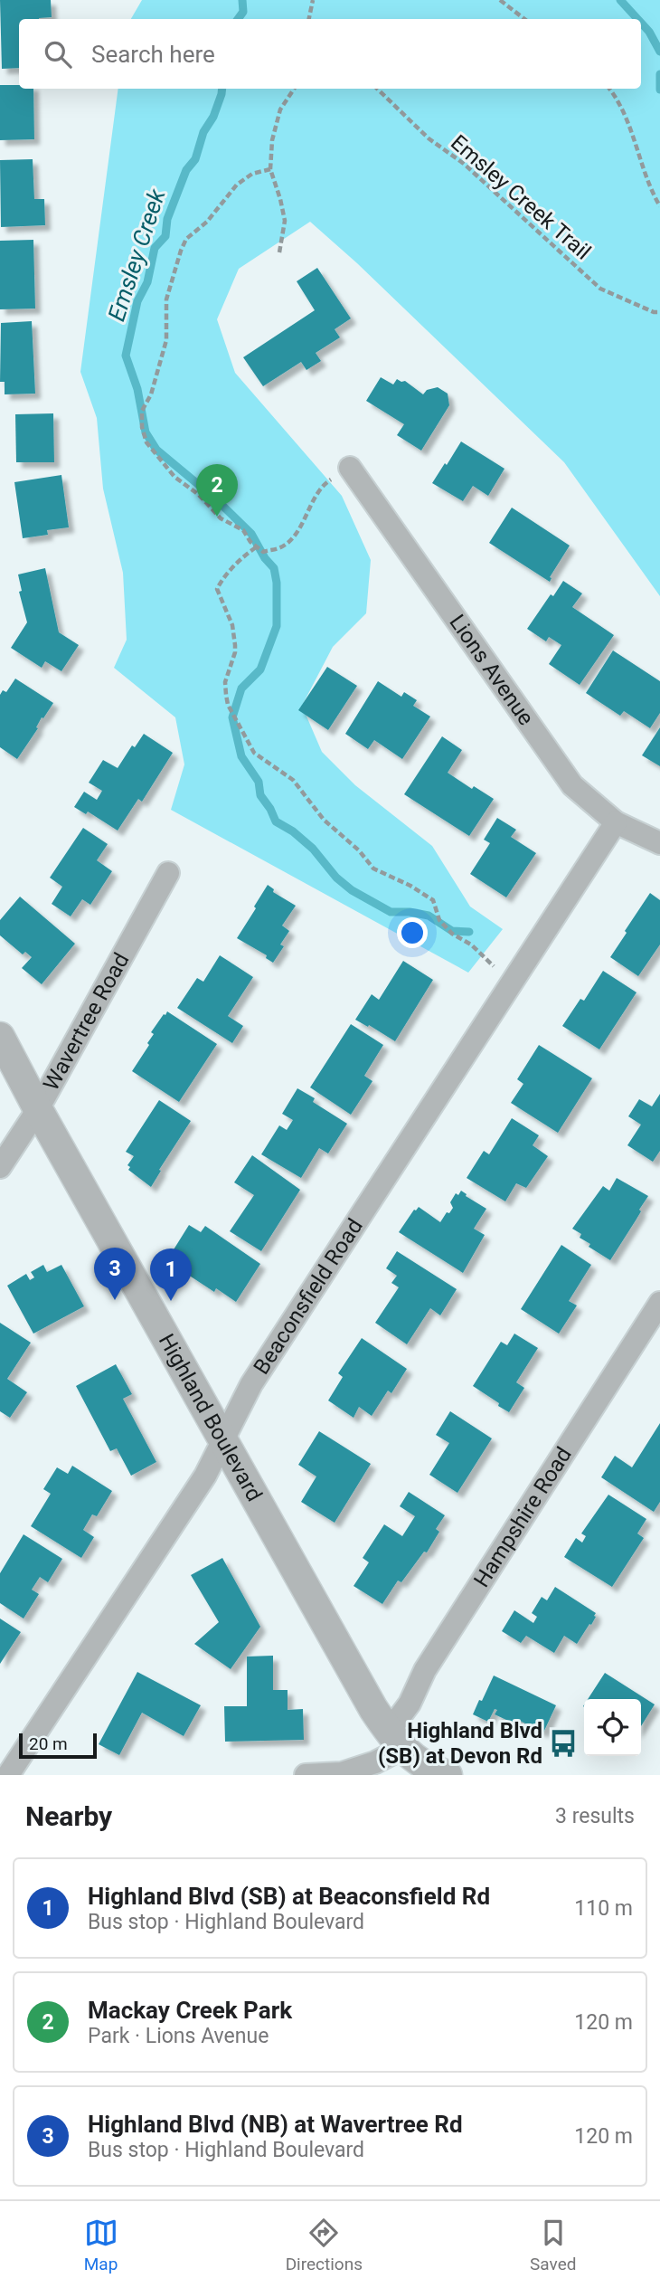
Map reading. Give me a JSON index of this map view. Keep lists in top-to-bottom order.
{
  "streets": {
    "street": [
      "Lions Avenue",
      "Wavertree Road",
      "Beaconsfield Road",
      "Highland Boulevard",
      "Hampshire Road"
    ],
    "path": ["Emsley Creek Trail"]
  },
  "crossings": [
    ["Lions Avenue", "Beaconsfield Road"],
    ["Wavertree Road", "Highland Boulevard"],
    ["Beaconsfield Road", "Highland Boulevard"],
    ["Highland Boulevard", "Hampshire Road"]
  ],
  "water": ["Emsley Creek"],
  "places": {
    "bus stop": ["Highland Blvd (SB) at Devon Rd"]
  },
  "scale_bar": "20 m",
  "page": {
    "search": "Search here",
    "pins": ["2", "3", "1"],
    "scale": "20 m",
    "heading": ["Nearby", "3 results"],
    "list": [
      {
        "mark": "1",
        "name": "Highland Blvd (SB) at Beaconsfield Rd",
        "note": "Bus stop · Highland Boulevard",
        "value": "110 m"
      },
      {
        "mark": "2",
        "name": "Mackay Creek Park",
        "note": "Park · Lions Avenue",
        "value": "120 m"
      },
      {
        "mark": "3",
        "name": "Highland Blvd (NB) at Wavertree Rd",
        "note": "Bus stop · Highland Boulevard",
        "value": "120 m"
      }
    ],
    "nav": ["Map", "Directions", "Saved"]
  }
}
